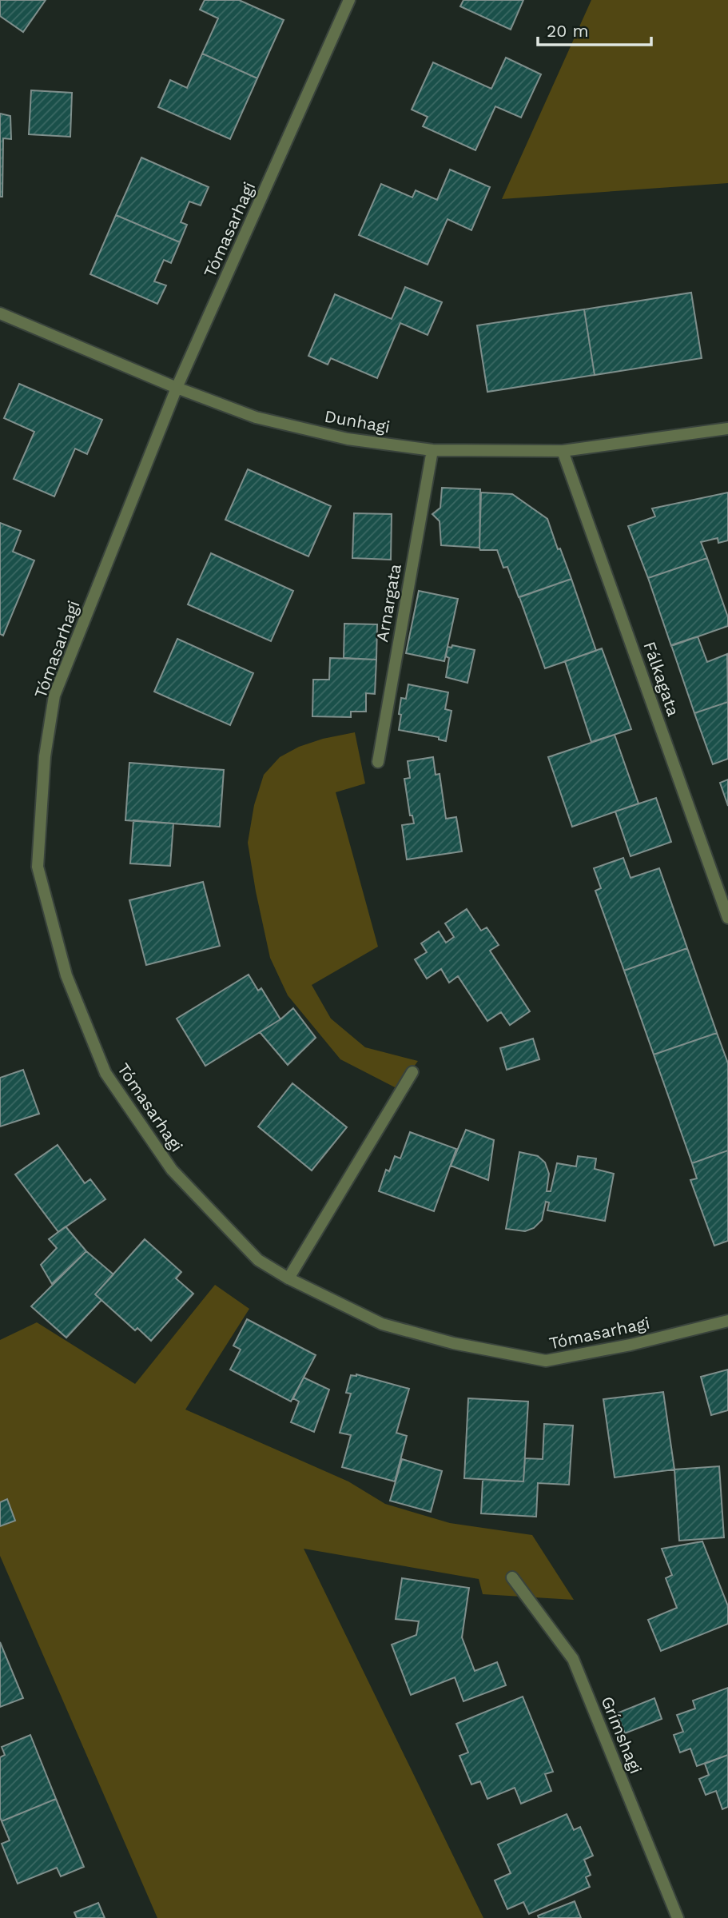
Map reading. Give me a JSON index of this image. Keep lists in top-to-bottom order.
{
  "streets": {
    "street": [
      "Tómasarhagi",
      "Dunhagi",
      "Arnargata",
      "Fálkagata",
      "Grímshagi"
    ]
  },
  "crossings": [
    ["Tómasarhagi", "Dunhagi"],
    ["Dunhagi", "Arnargata"],
    ["Dunhagi", "Fálkagata"]
  ],
  "scale_bar": "20 m"
}
